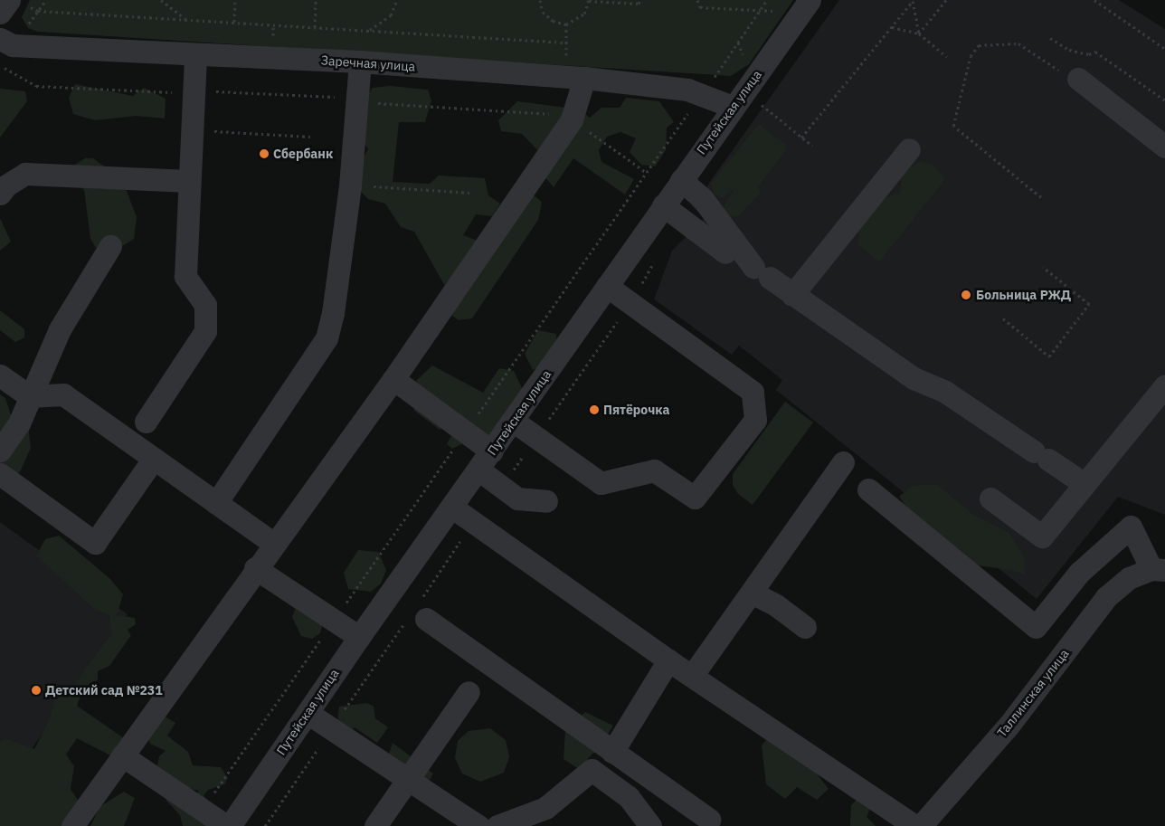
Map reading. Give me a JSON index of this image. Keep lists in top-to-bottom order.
{
  "streets": {
    "street": ["Заречная улица", "Путейская улица", "Таллинская улица"]
  },
  "crossings": [
    ["Заречная улица", "Путейская улица"]
  ],
  "places": [
    "Сбербанк",
    "Больница РЖД",
    "Пятёрочка",
    "Детский сад №231"
  ]
}
